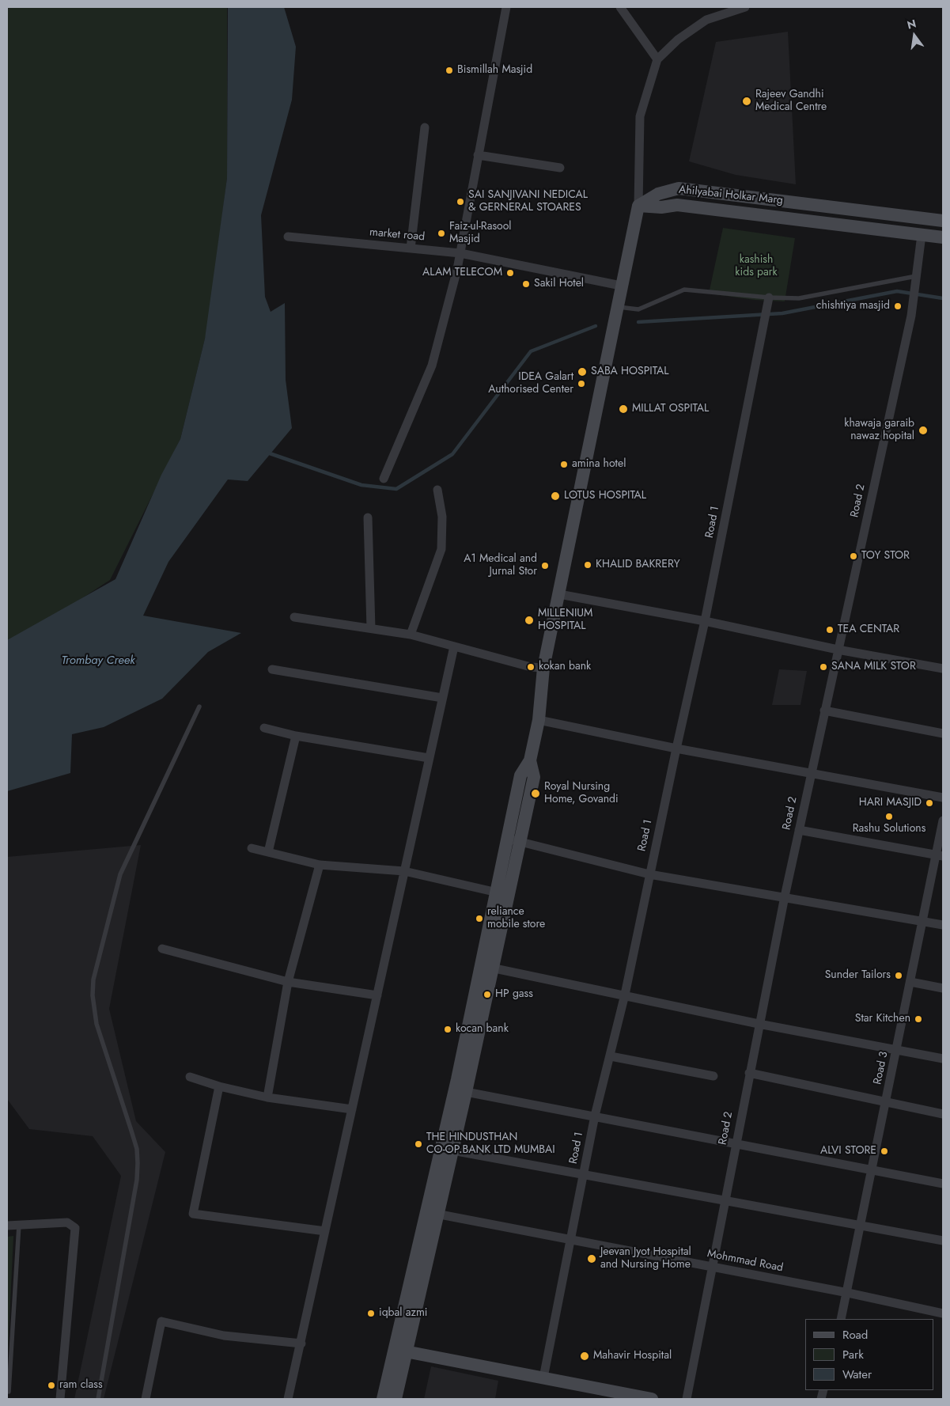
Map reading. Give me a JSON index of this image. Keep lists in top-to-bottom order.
{
  "streets": {
    "street": [
      "Ahilyabai Holkar Marg",
      "market road",
      "Road 2",
      "Road 1",
      "Road 3",
      "Mohmmad Road"
    ]
  },
  "crossings": [
    ["Ahilyabai Holkar Marg", "Road 2"],
    ["Road 2", "Mohmmad Road"],
    ["Road 1", "Mohmmad Road"],
    ["Road 3", "Mohmmad Road"]
  ],
  "water": ["Trombay Creek"],
  "parks": ["kashish kids park"],
  "places": [
    "Bismillah Masjid",
    "Rajeev Gandhi Medical Centre",
    "SAI SANJIVANI NEDICAL & GERNERAL STOARES",
    "Faiz-ul-Rasool Masjid",
    "ALAM TELECOM",
    "Sakil Hotel",
    "chishtiya masjid",
    "SABA HOSPITAL",
    "IDEA Galart Authorised Center",
    "MILLAT OSPITAL",
    "khawaja garaib nawaz hopital",
    "amina hotel",
    "LOTUS HOSPITAL",
    "TOY STOR",
    "KHALID BAKRERY",
    "A1 Medical and Jurnal Stor",
    "MILLENIUM HOSPITAL",
    "TEA CENTAR",
    "kokan bank",
    "SANA MILK STOR",
    "Royal Nursing Home, Govandi",
    "HARI MASJID",
    "Rashu Solutions",
    "reliance mobile store",
    "Sunder Tailors",
    "HP gass",
    "Star Kitchen",
    "kocan bank",
    "THE HINDUSTHAN CO-OP.BANK LTD MUMBAI",
    "ALVI STORE",
    "Jeevan Jyot Hospital and Nursing Home",
    "iqbal azmi",
    "Mahavir Hospital",
    "ram class"
  ],
  "legend": ["Road", "Park", "Water"],
  "north": "top"
}
